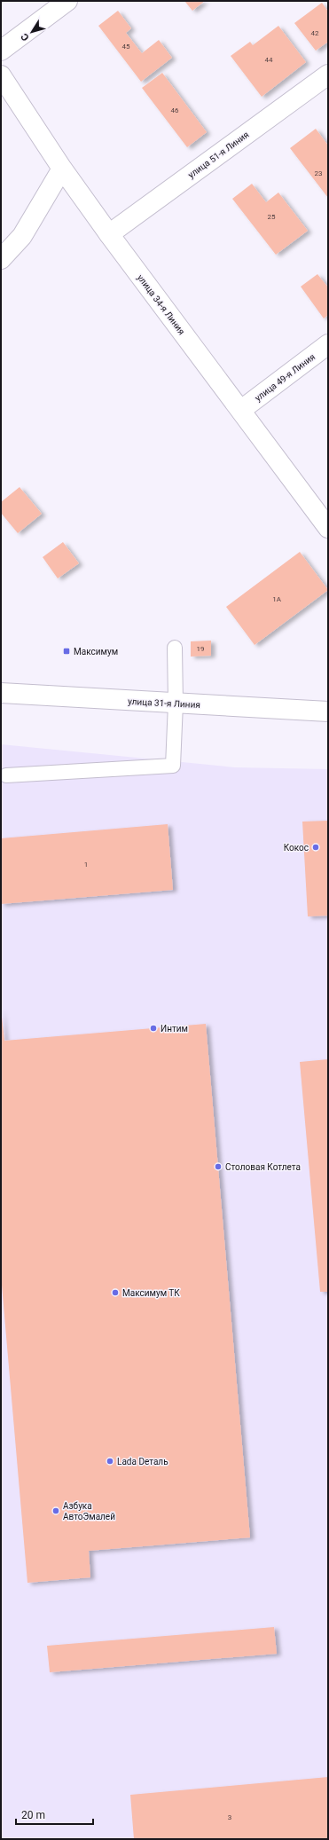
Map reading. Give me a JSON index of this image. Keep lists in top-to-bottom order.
{
  "streets": {
    "street": [
      "улица 51-я Линия",
      "улица 34-я Линия",
      "улица 49-я Линия",
      "улица 31-я Линия"
    ]
  },
  "crossings": [
    ["улица 51-я Линия", "улица 34-я Линия"],
    ["улица 34-я Линия", "улица 49-я Линия"]
  ],
  "places": {
    "transit": ["Максимум"],
    "other": [
      "Кокос",
      "Интим",
      "Столовая Котлета",
      "Максимум ТК",
      "Lada Dеталь",
      "Азбука АвтоЭмалей"
    ]
  },
  "house_numbers": [
    "42",
    "45",
    "44",
    "46",
    "23",
    "25",
    "1А",
    "19",
    "1",
    "3"
  ],
  "scale_bar": "20 m",
  "north": "bottom left"
}
